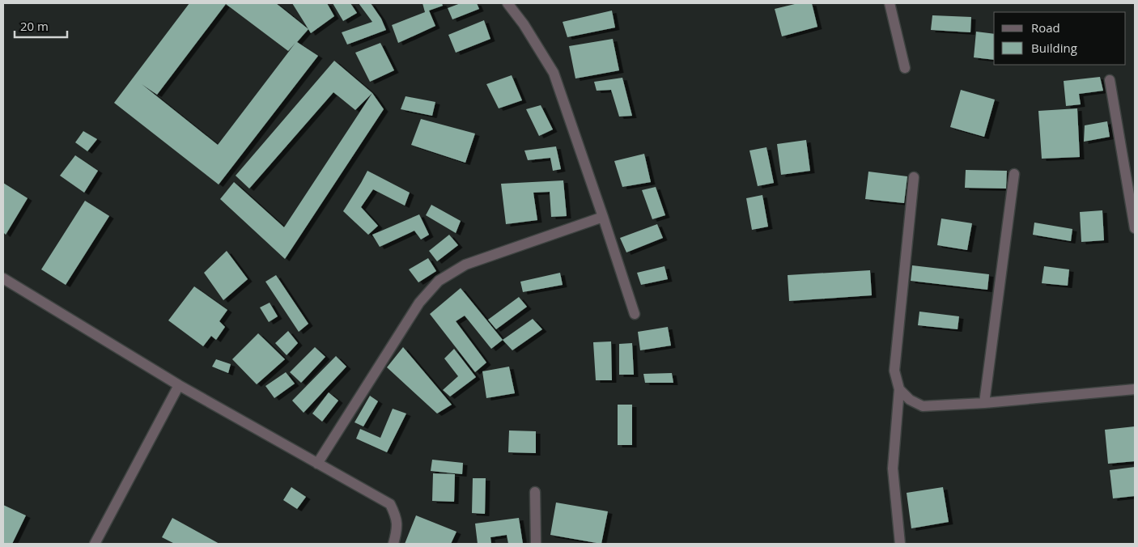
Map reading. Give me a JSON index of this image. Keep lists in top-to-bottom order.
{
  "legend": ["Road", "Building"],
  "scale_bar": "20 m"
}
